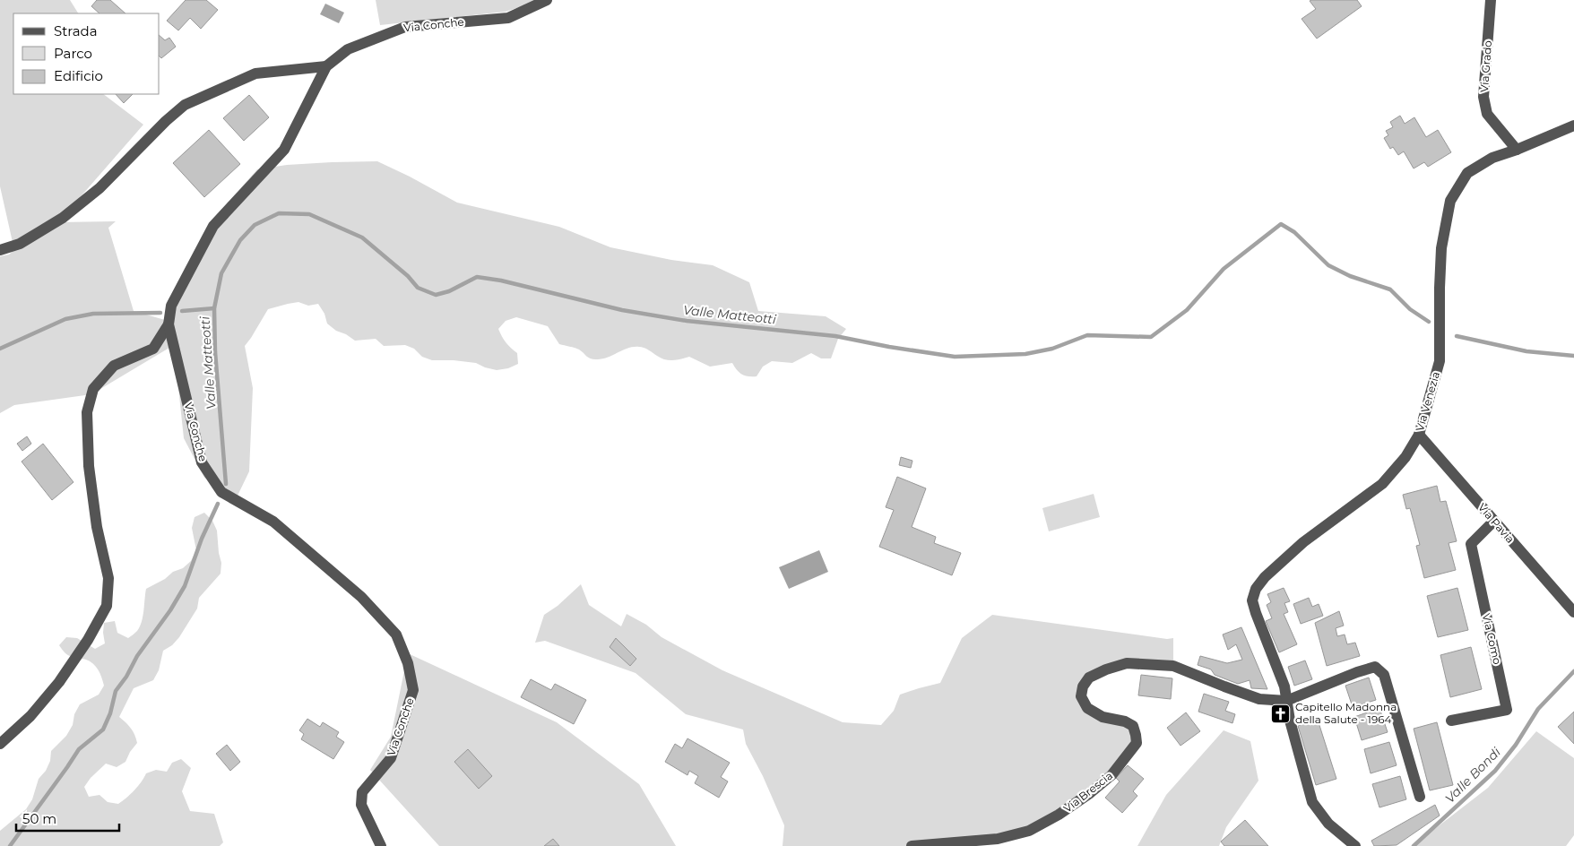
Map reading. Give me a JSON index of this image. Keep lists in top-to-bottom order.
{
  "streets": {
    "street": [
      "Via Conche",
      "Via Grado",
      "Via Venezia",
      "Via Pavia",
      "Via Como",
      "Via Brescia"
    ]
  },
  "crossings": [
    ["Via Grado", "Via Venezia"],
    ["Via Venezia", "Via Pavia"],
    ["Via Venezia", "Via Brescia"],
    ["Via Pavia", "Via Como"]
  ],
  "water": ["Valle Matteotti", "Valle Bondi"],
  "places": {
    "church": ["Capitello Madonna della Salute - 1964"]
  },
  "legend": ["Strada", "Parco", "Edificio"],
  "scale_bar": "50 m"
}
